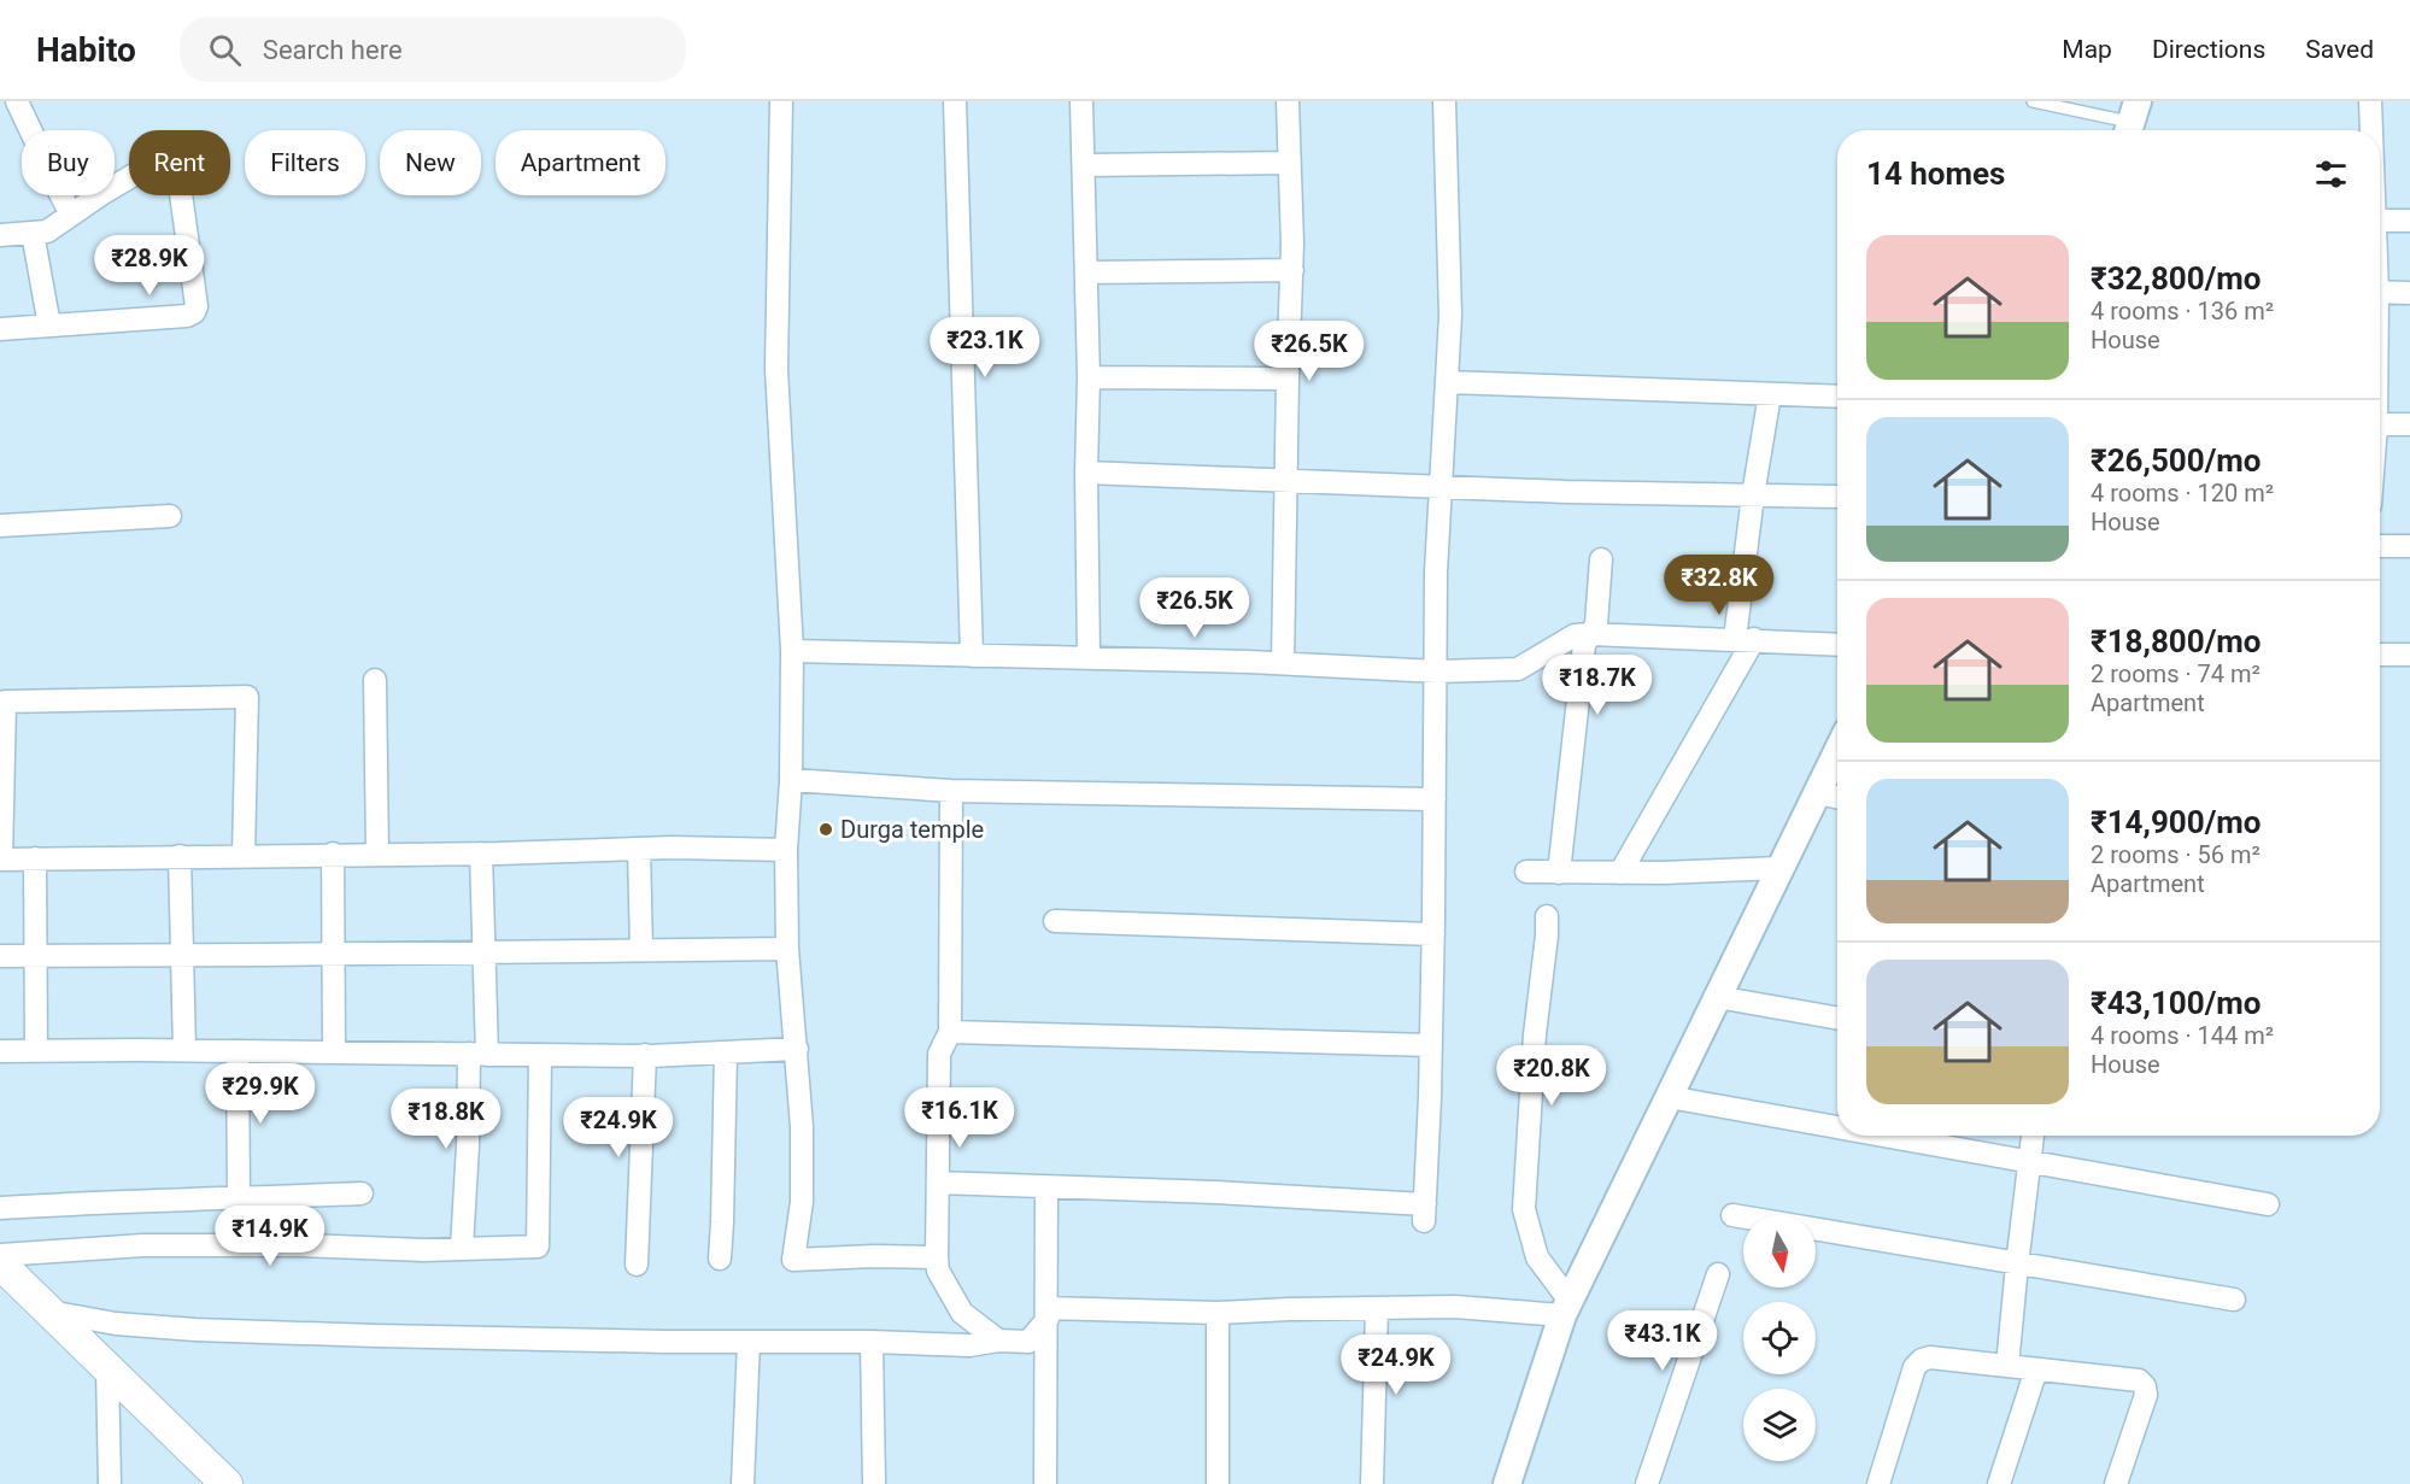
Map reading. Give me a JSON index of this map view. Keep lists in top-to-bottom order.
{
  "places": ["Durga temple"],
  "north": "bottom",
  "page": {
    "header": "Habito",
    "search": "Search here",
    "nav": ["Map", "Directions", "Saved"],
    "chip": [
      "Buy",
      "Rent",
      "Filters",
      "New",
      "Apartment"
    ],
    "heading": "14 homes",
    "list": [
      {
        "name": "₹32,800/mo",
        "note": "4 rooms · 136 m² · House"
      },
      {
        "name": "₹26,500/mo",
        "note": "4 rooms · 120 m² · House"
      },
      {
        "name": "₹18,800/mo",
        "note": "2 rooms · 74 m² · Apartment"
      },
      {
        "name": "₹14,900/mo",
        "note": "2 rooms · 56 m² · Apartment"
      },
      {
        "name": "₹43,100/mo",
        "note": "4 rooms · 144 m² · House"
      }
    ],
    "price": [
      "₹28.9K",
      "₹23.1K",
      "₹26.5K",
      "₹32.8K",
      "₹26.5K",
      "₹18.7K",
      "₹20.8K",
      "₹29.9K",
      "₹16.1K",
      "₹18.8K",
      "₹24.9K",
      "₹14.9K",
      "₹43.1K",
      "₹24.9K"
    ]
  }
}
